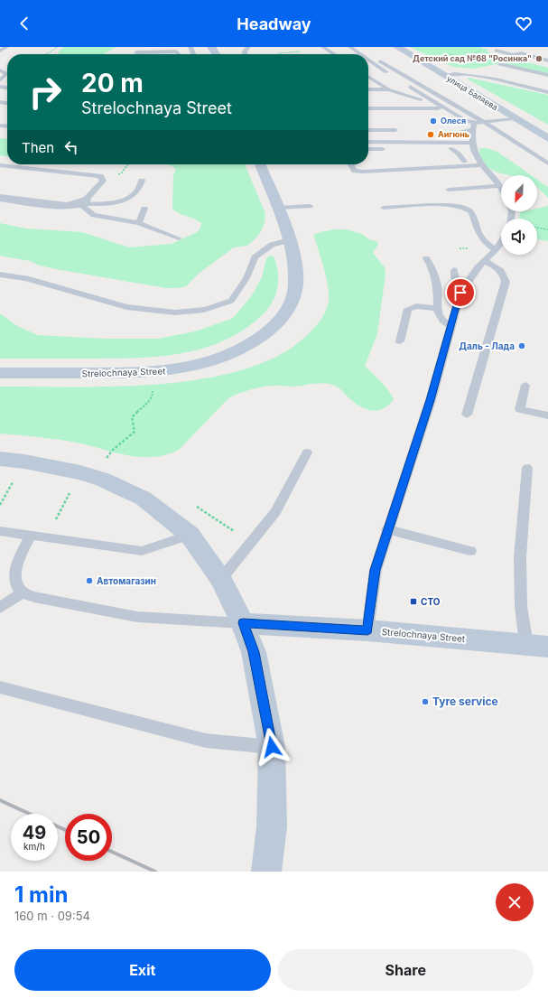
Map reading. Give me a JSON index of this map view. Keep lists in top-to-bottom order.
{
  "streets": {
    "main road": ["улица Баляева", "Strelochnaya Street"]
  },
  "places": {
    "other": [
      "Детский сад №68 \"Росинка\"",
      "Олеся",
      "Аигюнь",
      "Даль - Лада",
      "Автомагазин",
      "Tyre service"
    ],
    "transit": ["СТО"]
  },
  "north": "bottom left",
  "page": {
    "header": "Headway",
    "turn": ["20 m", "Strelochnaya Street"],
    "then": "Then",
    "speed": "49 km/h",
    "limit": "50",
    "heading": ["1 min", "160 m · 09:54"],
    "buttons": ["Exit", "Share"]
  }
}
